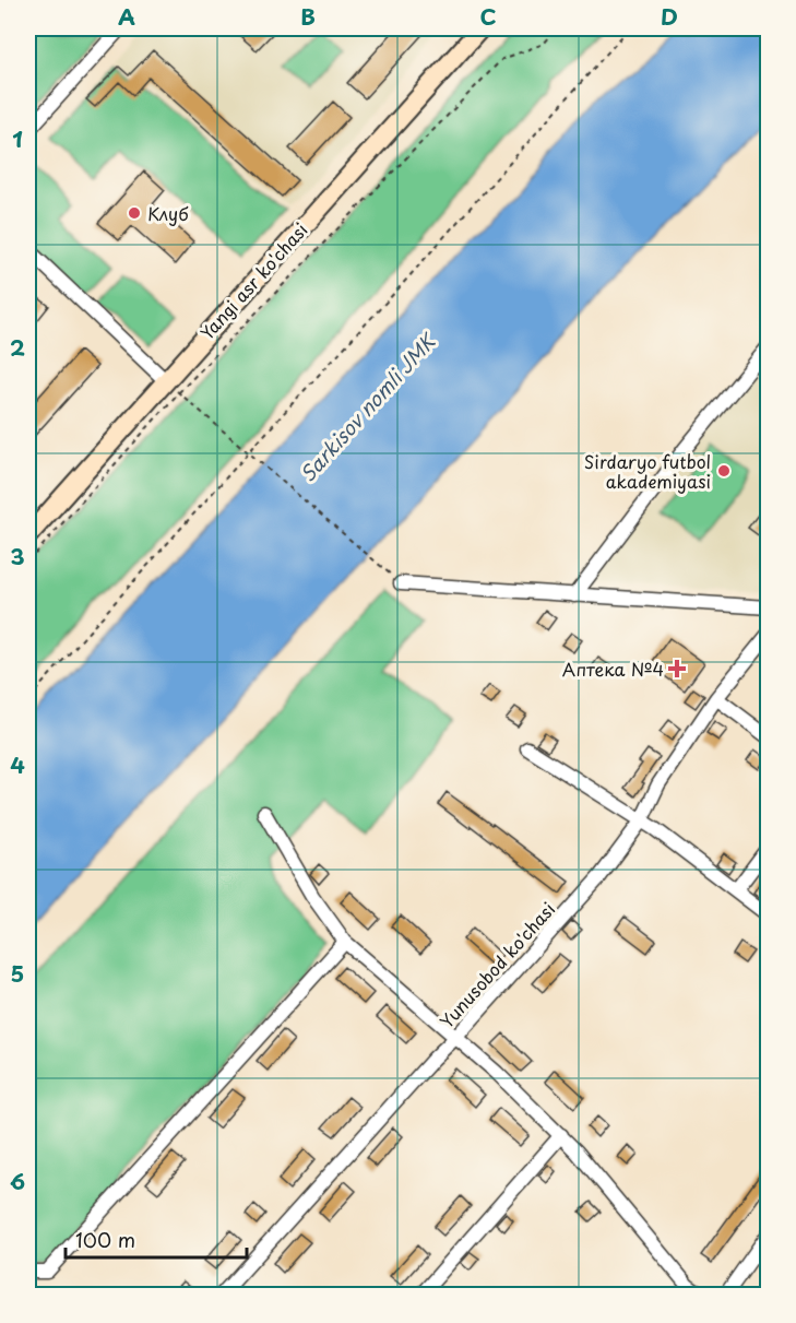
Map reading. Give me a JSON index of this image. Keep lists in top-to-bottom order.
{
  "streets": {
    "street": ["Yangi asr ko'chasi", "Yunusobod ko'chasi"]
  },
  "water": ["Sarkisov nomli JMK"],
  "places": {
    "other": ["Клуб", "Sirdaryo futbol akademiyasi"],
    "health": ["Аптека №4"]
  },
  "scale_bar": "100 m",
  "grid": {
    "columns": [
      "A",
      "B",
      "C",
      "D"
    ],
    "rows": [
      "1",
      "2",
      "3",
      "4",
      "5",
      "6"
    ]
  }
}
